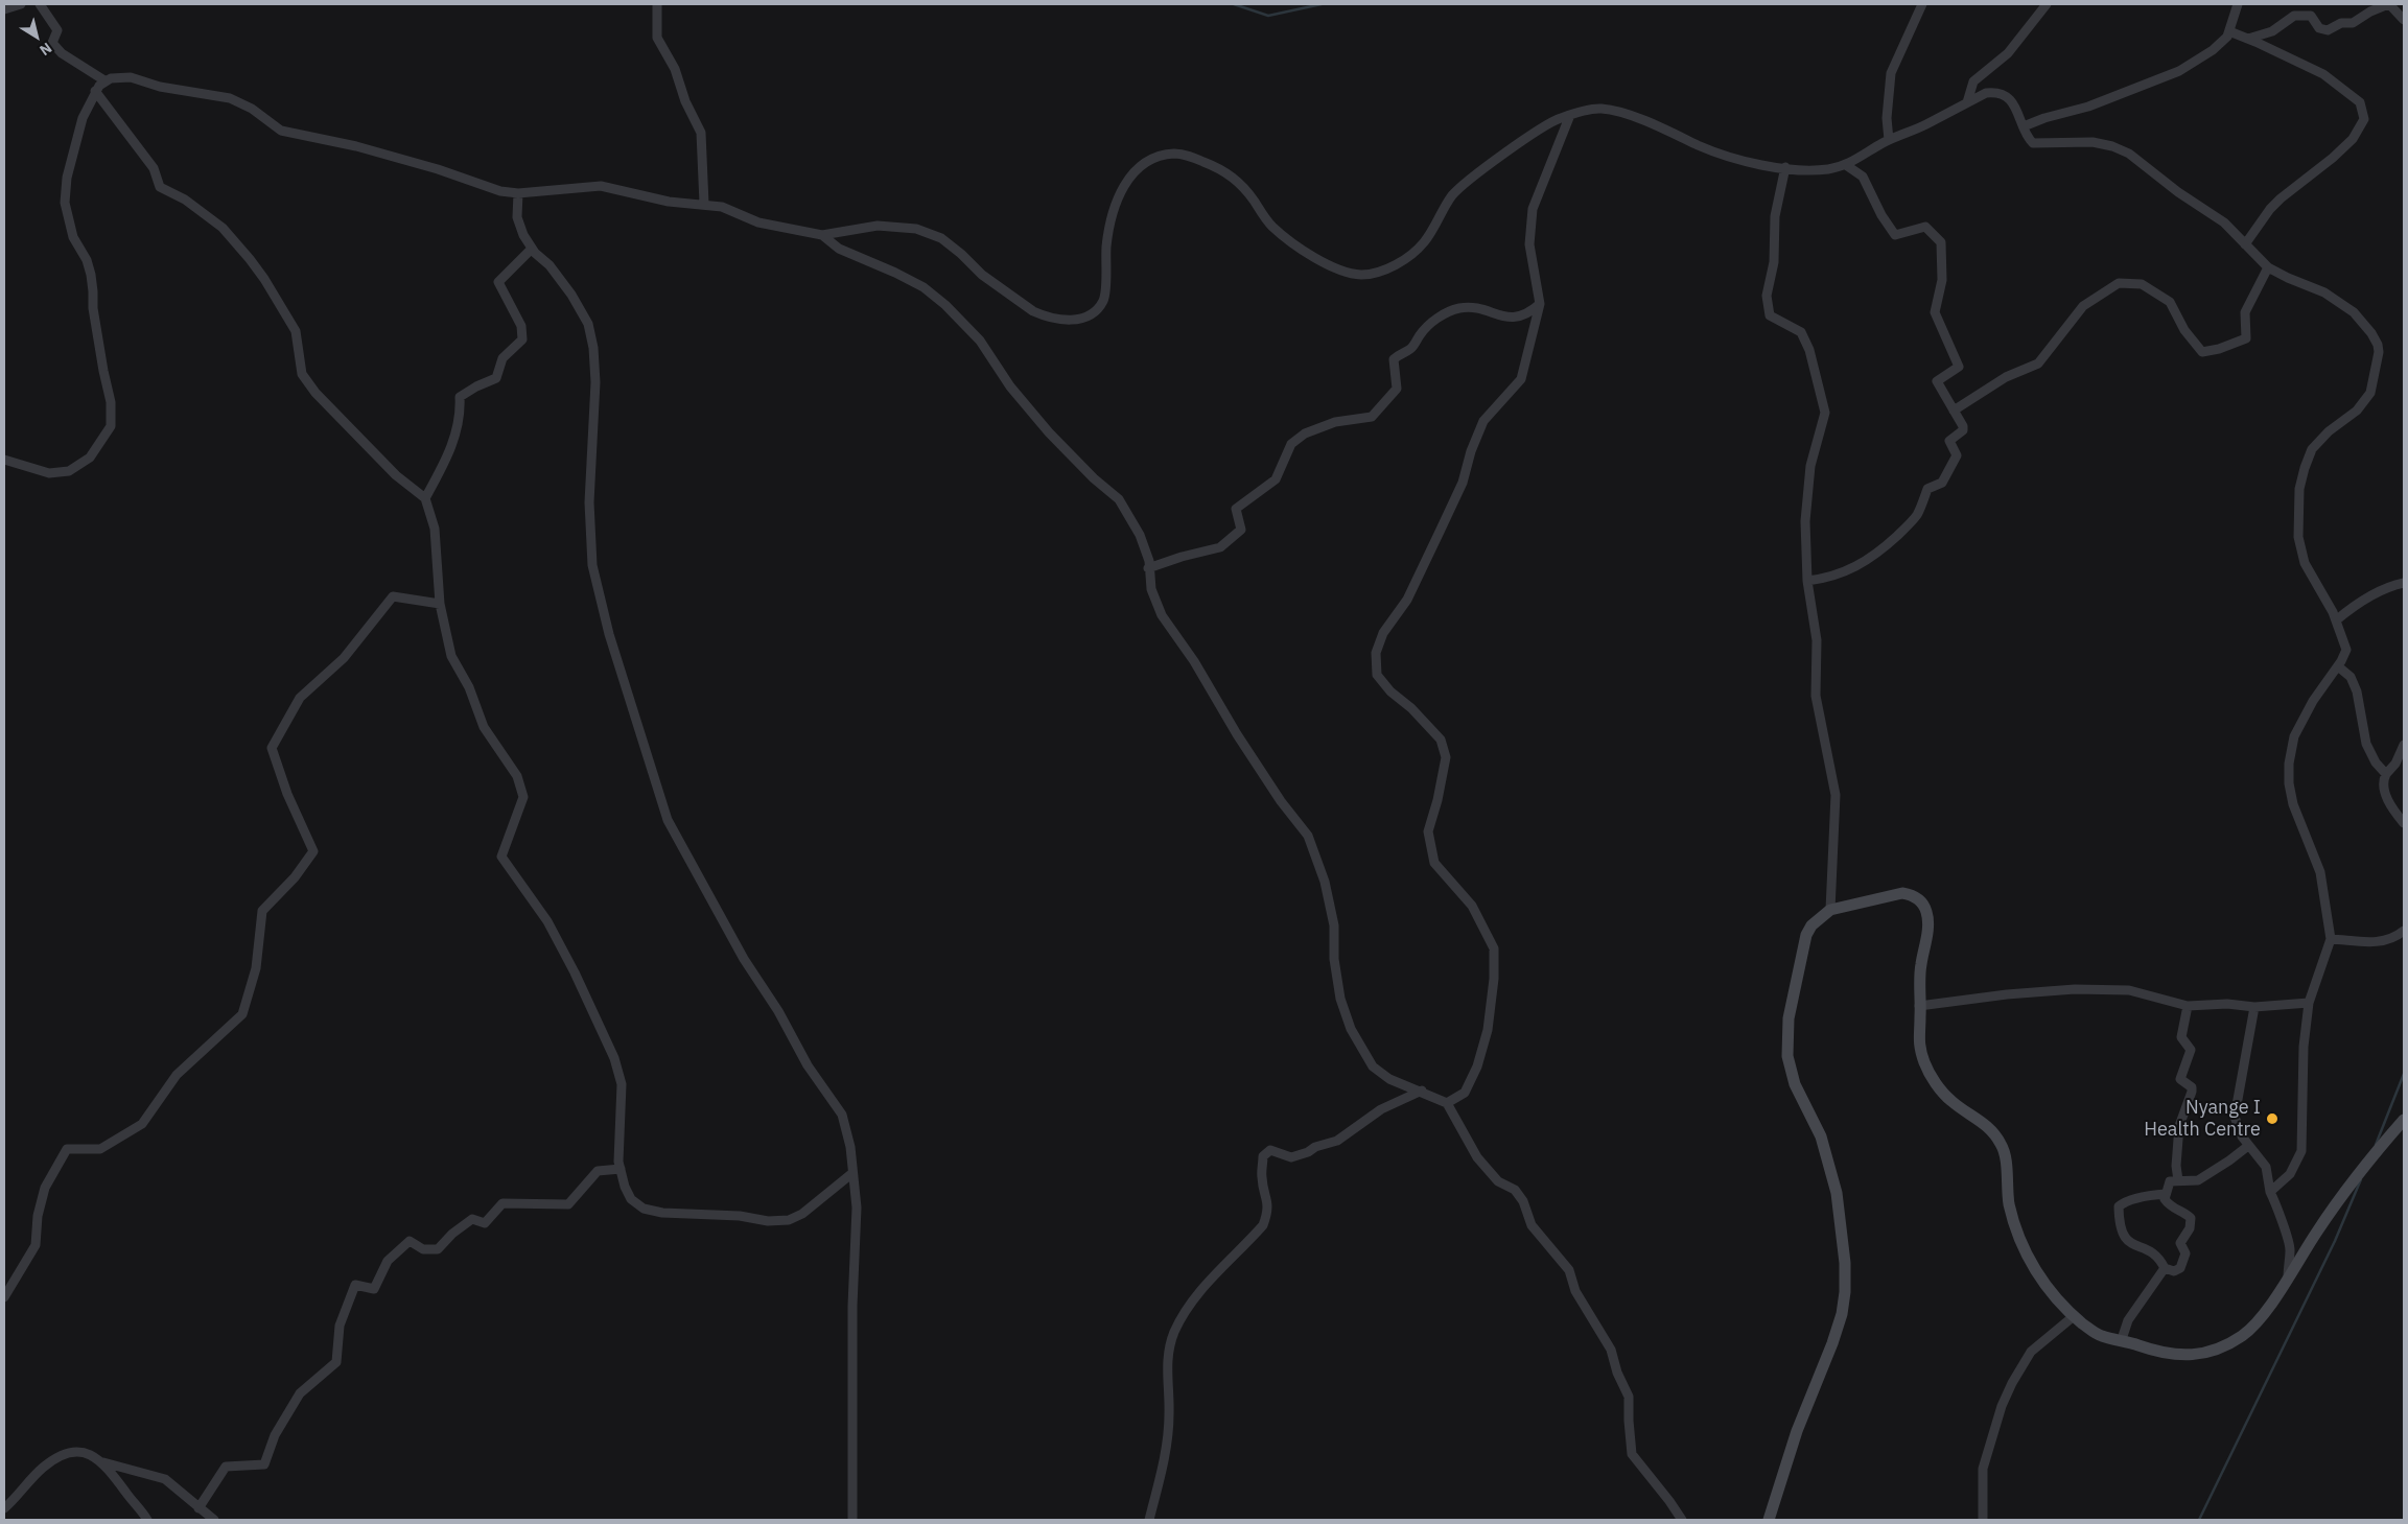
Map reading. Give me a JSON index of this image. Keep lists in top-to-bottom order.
{
  "places": ["Nyange I Health Centre"],
  "north": "bottom right"
}
